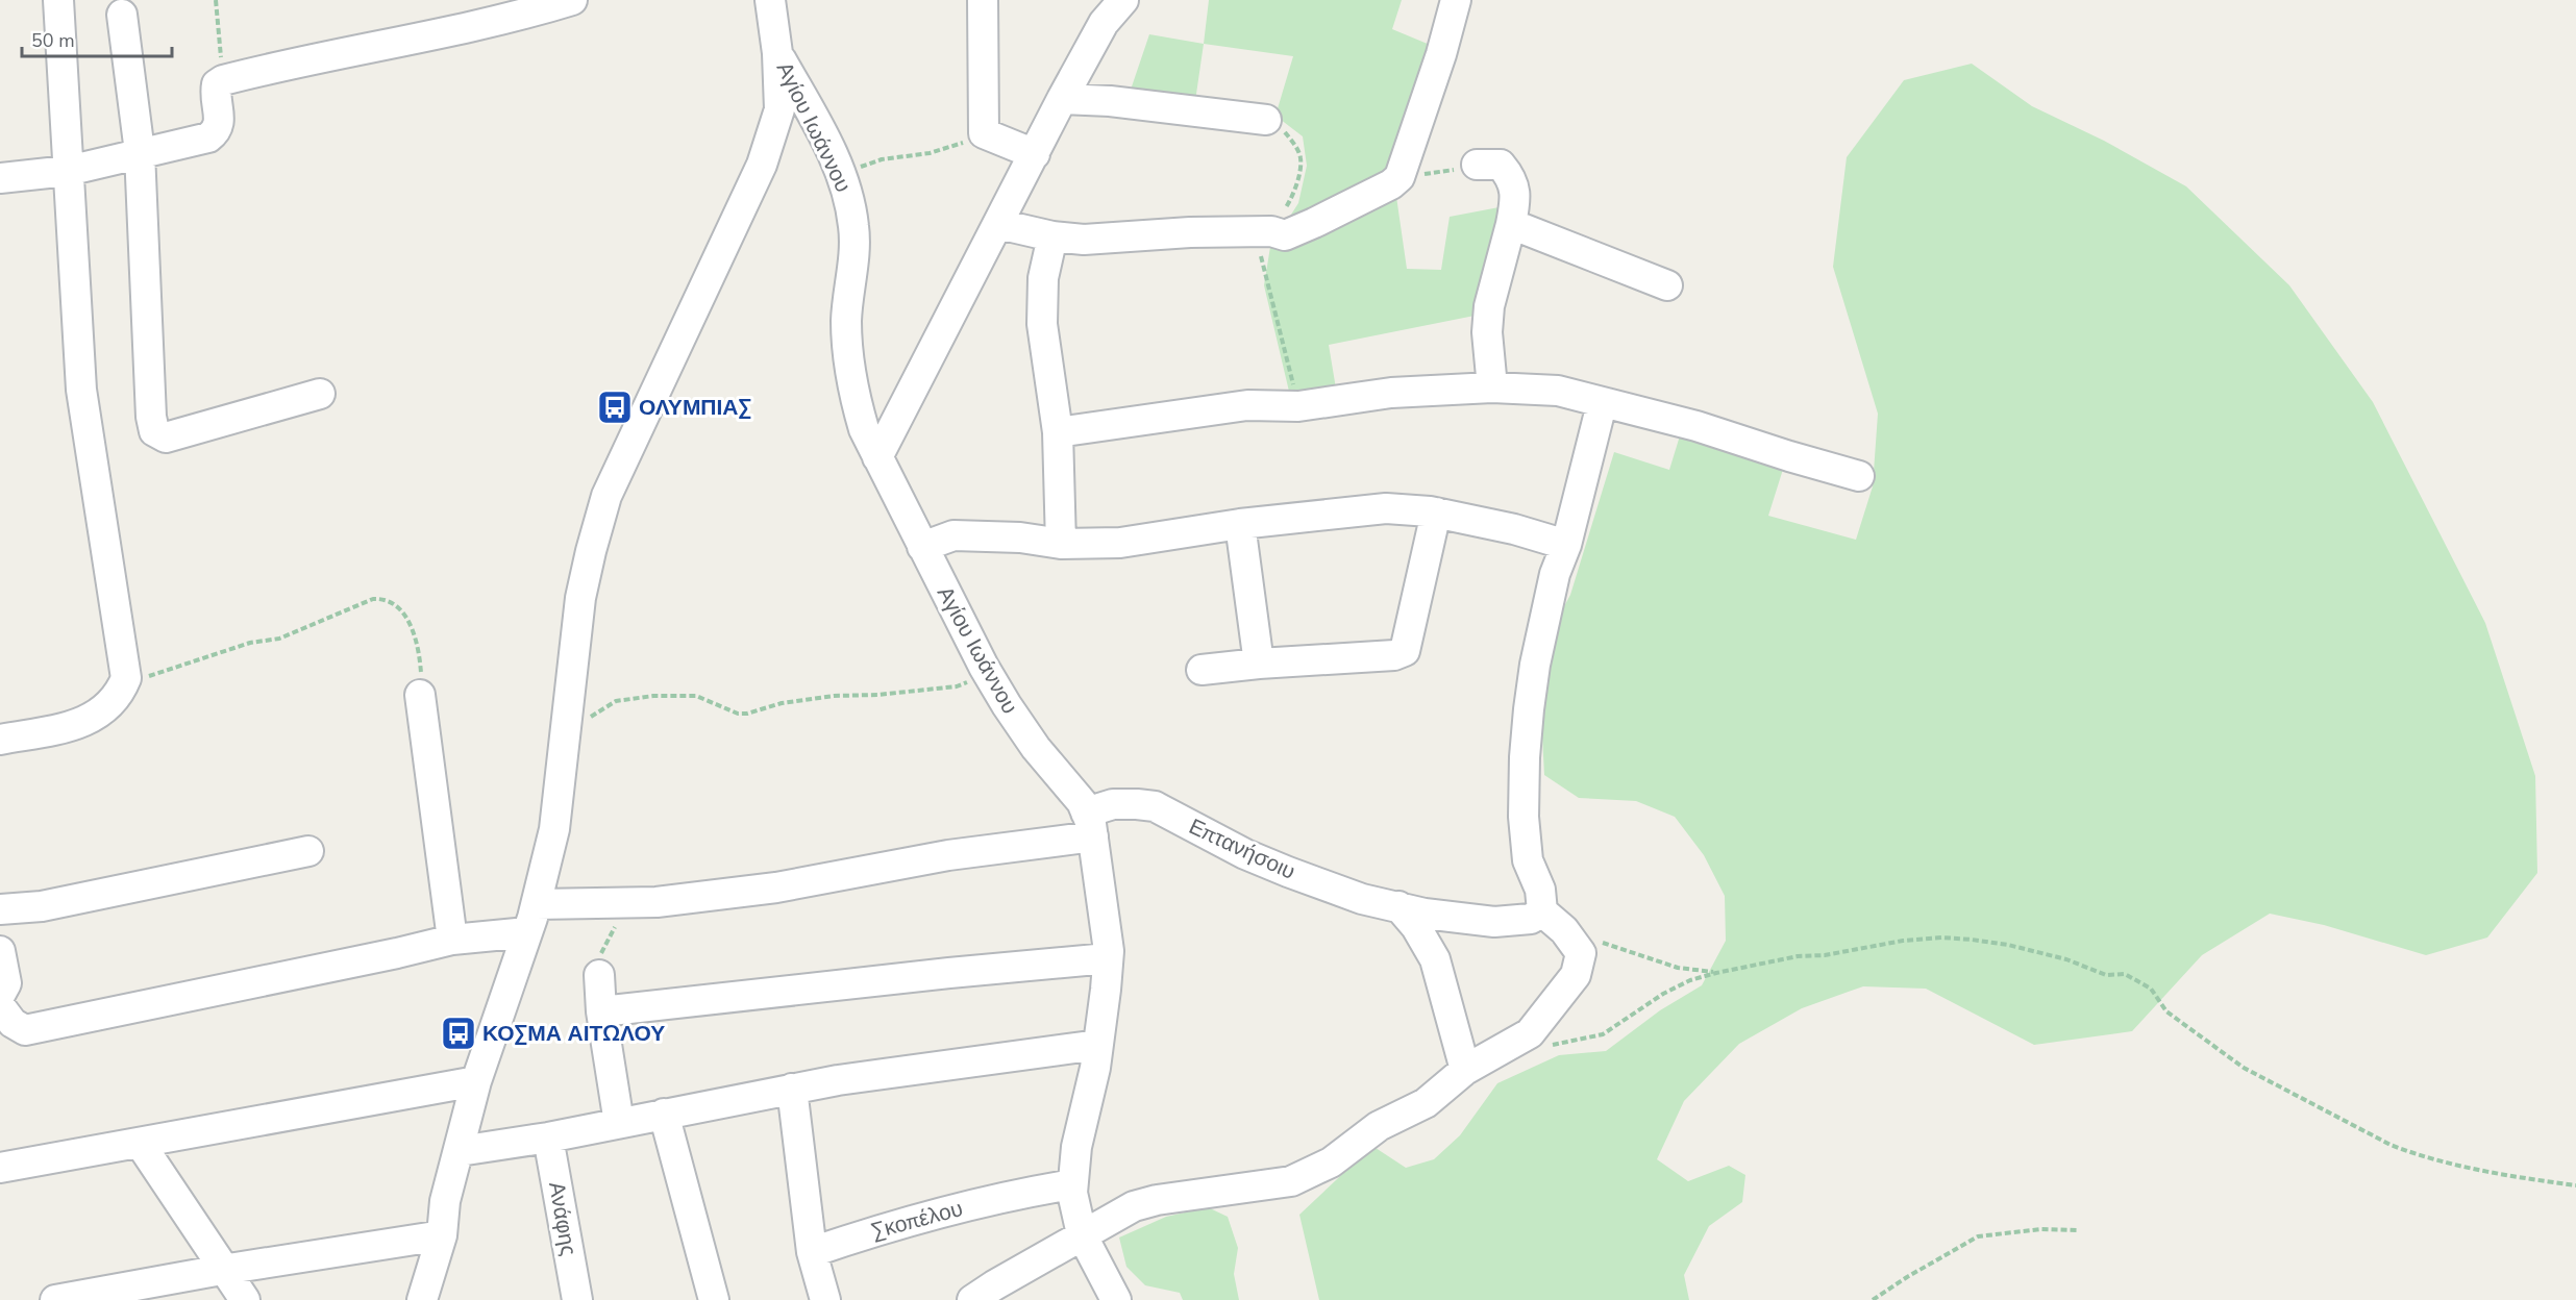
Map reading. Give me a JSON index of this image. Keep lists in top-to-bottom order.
{
  "streets": {
    "street": [
      "Αγίου Ιωάννου",
      "Επτανήσοιυ",
      "Ανάφης",
      "Σκοπέλου"
    ]
  },
  "crossings": [
    ["Αγίου Ιωάννου", "Επτανήσοιυ"],
    ["Αγίου Ιωάννου", "Σκοπέλου"]
  ],
  "places": {
    "bus stop": ["ΟΛΥΜΠΙΑΣ", "ΚΟΣΜΑ ΑΙΤΩΛΟΥ"]
  },
  "scale_bar": "50 m"
}
